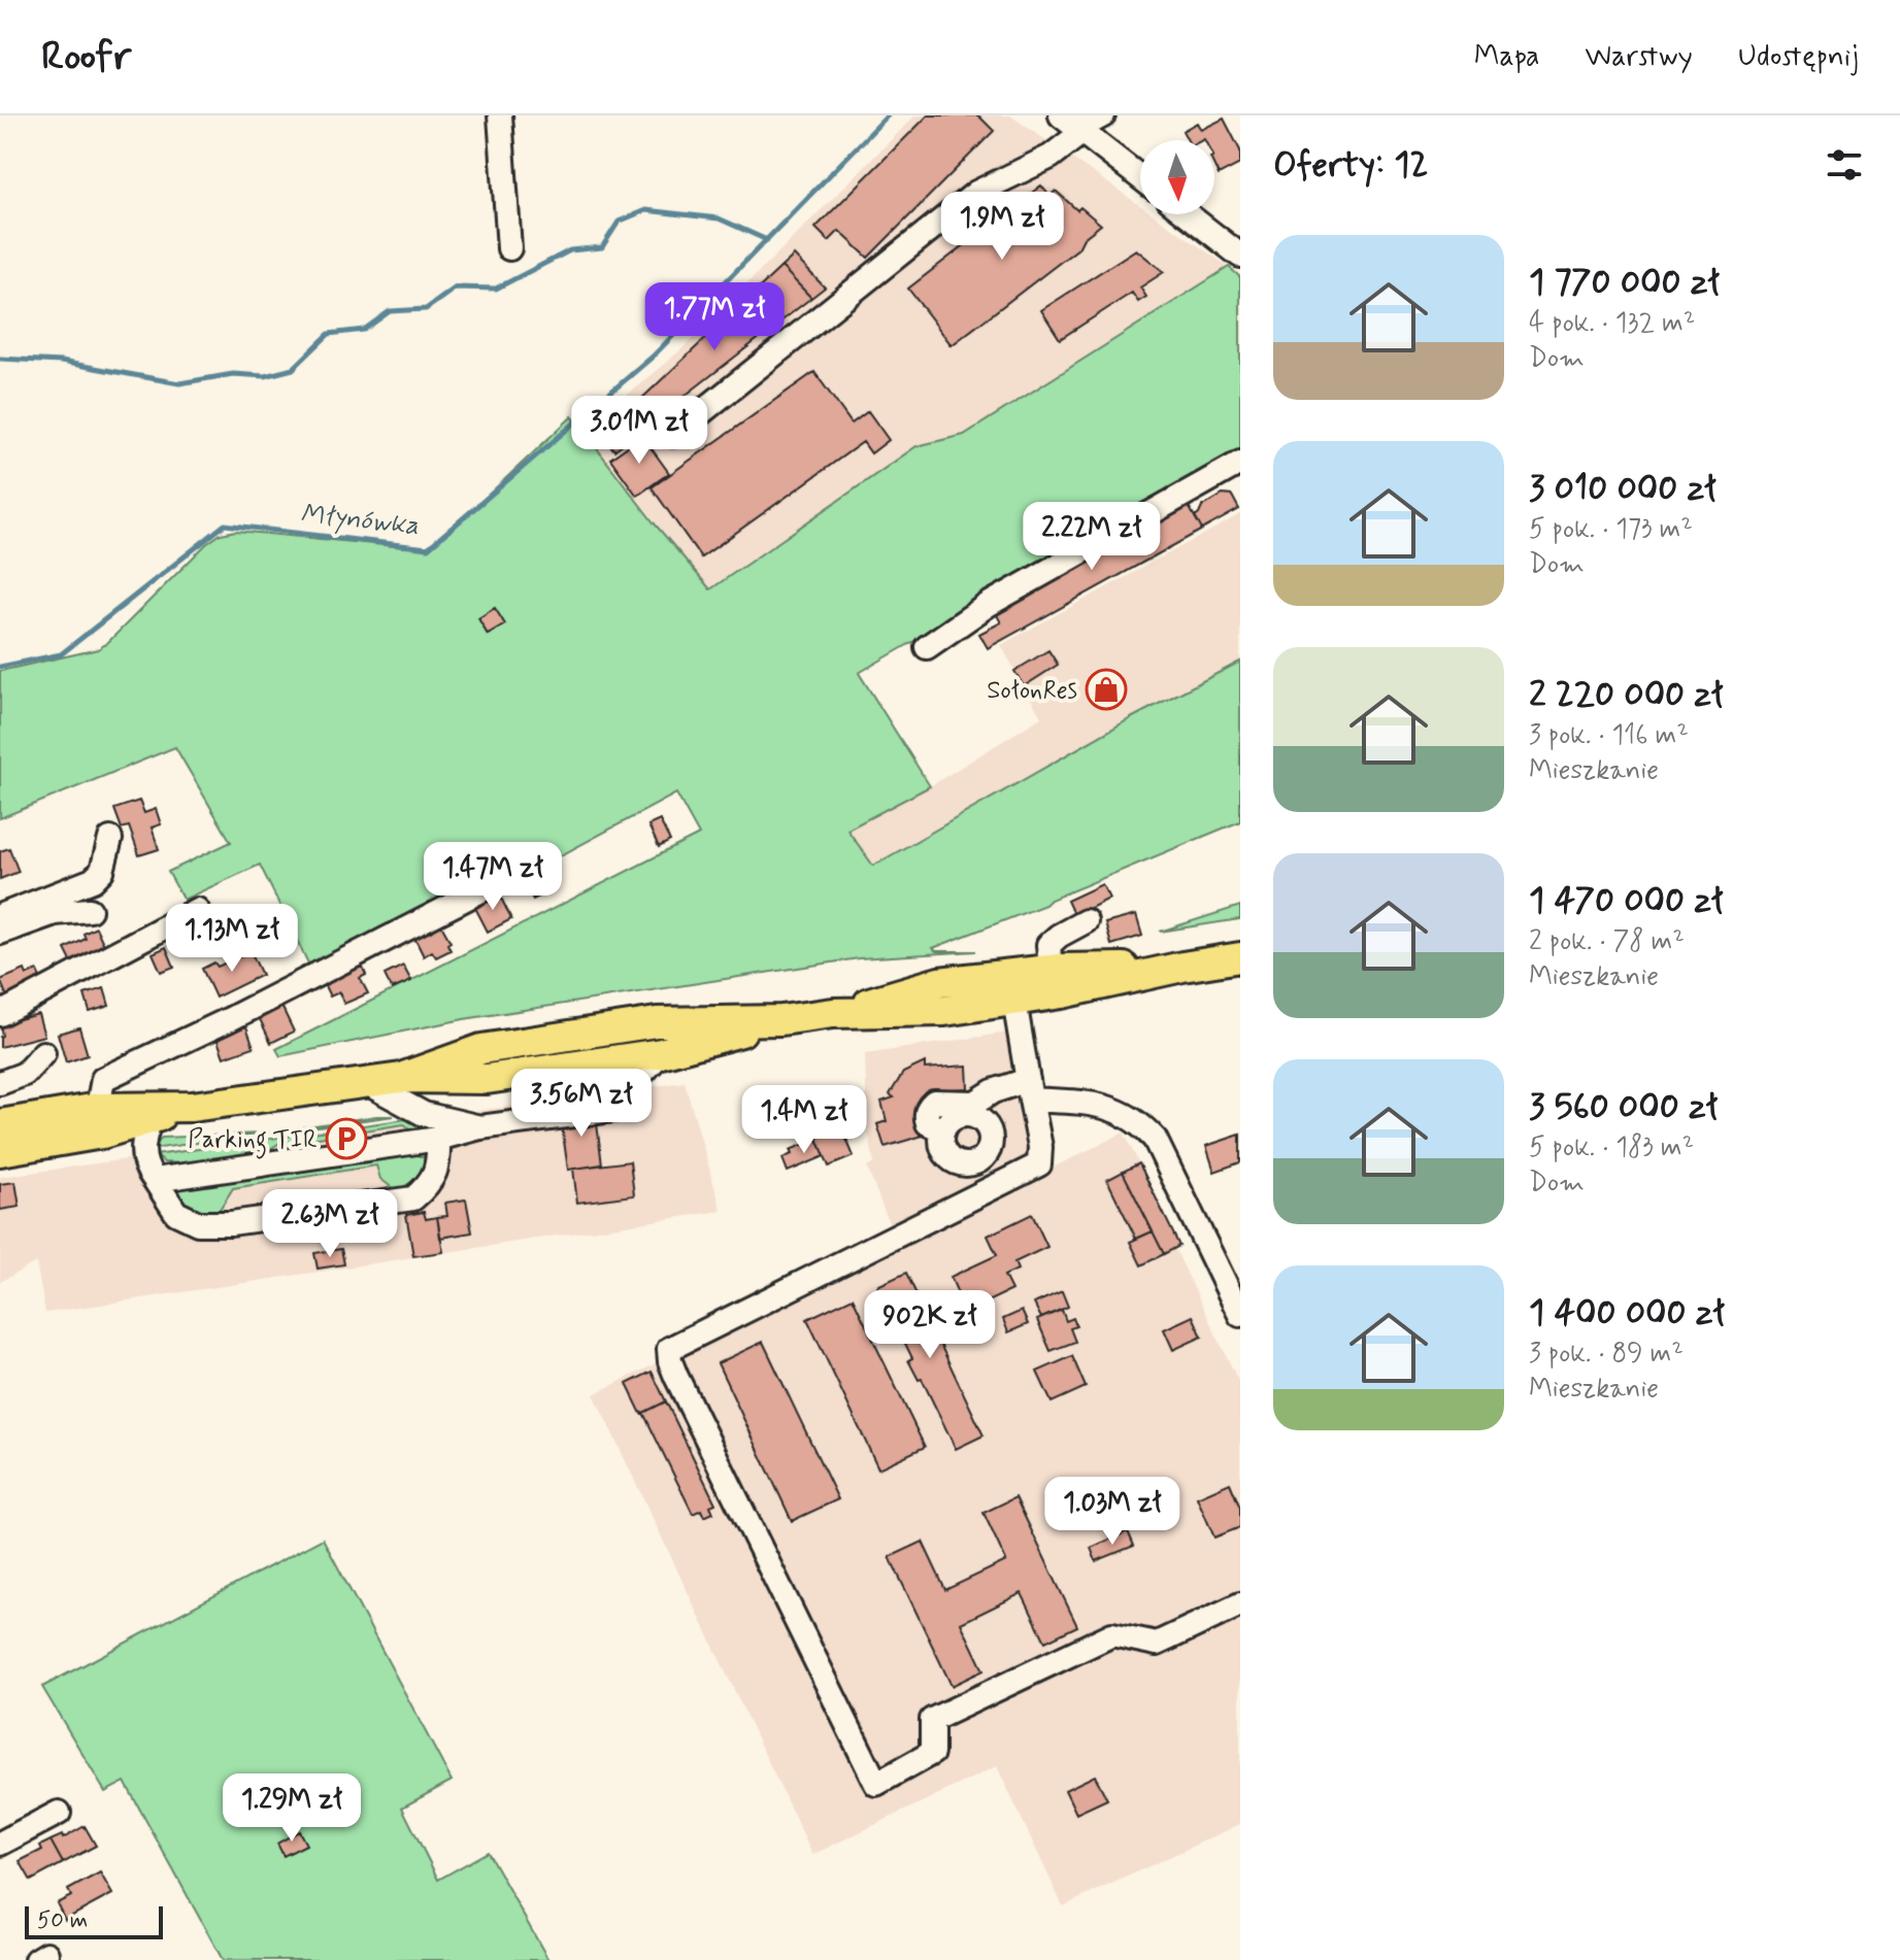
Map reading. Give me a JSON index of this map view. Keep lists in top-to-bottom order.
{
  "water": ["Młynówka"],
  "places": {
    "shop": ["SołonRes"],
    "parking": ["Parking TIR"]
  },
  "scale_bar": "50 m",
  "north": "bottom",
  "page": {
    "header": "Roofr",
    "nav": ["Mapa", "Warstwy", "Udostępnij"],
    "heading": "Oferty: 12",
    "price": [
      "1.9M zł",
      "1.77M zł",
      "3.01M zł",
      "2.22M zł",
      "1.47M zł",
      "1.13M zł",
      "3.56M zł",
      "1.4M zł",
      "2.63M zł",
      "902K zł",
      "1.03M zł",
      "1.29M zł"
    ],
    "list": [
      {
        "name": "1 770 000 zł",
        "note": "4 pok. · 132 m² · Dom"
      },
      {
        "name": "3 010 000 zł",
        "note": "5 pok. · 173 m² · Dom"
      },
      {
        "name": "2 220 000 zł",
        "note": "3 pok. · 116 m² · Mieszkanie"
      },
      {
        "name": "1 470 000 zł",
        "note": "2 pok. · 78 m² · Mieszkanie"
      },
      {
        "name": "3 560 000 zł",
        "note": "5 pok. · 183 m² · Dom"
      },
      {
        "name": "1 400 000 zł",
        "note": "3 pok. · 89 m² · Mieszkanie"
      }
    ],
    "scale": "50 m"
  }
}
